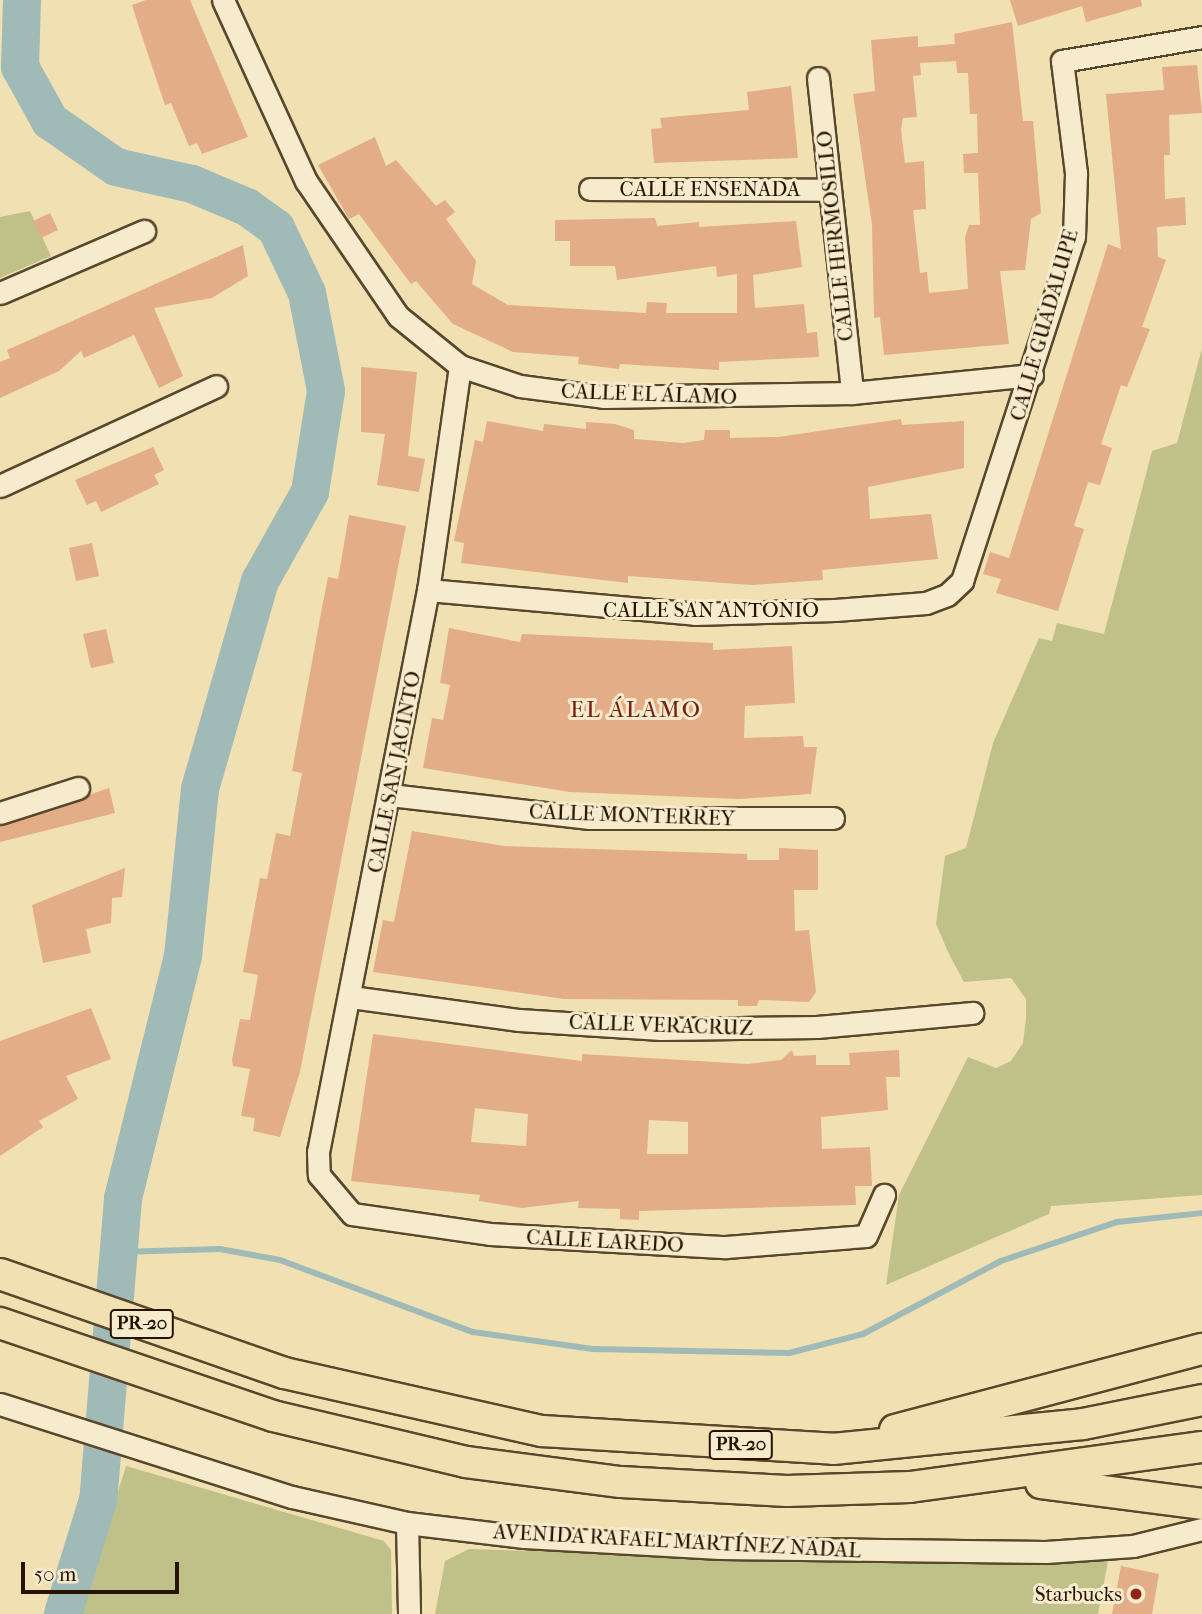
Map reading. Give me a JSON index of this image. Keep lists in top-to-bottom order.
{
  "streets": {
    "highway": ["PR-20"],
    "street": [
      "CALLE ENSENADA",
      "CALLE HERMOSILLO",
      "CALLE GUADALUPE",
      "CALLE EL ÁLAMO",
      "CALLE SAN ANTONIO",
      "CALLE SAN JACINTO",
      "CALLE MONTERREY",
      "CALLE VERACRUZ",
      "CALLE LAREDO",
      "AVENIDA RAFAEL MARTÍNEZ NADAL"
    ]
  },
  "crossings": [
    ["CALLE ENSENADA", "CALLE HERMOSILLO"],
    ["CALLE HERMOSILLO", "CALLE EL ÁLAMO"],
    ["CALLE GUADALUPE", "CALLE EL ÁLAMO"],
    ["CALLE GUADALUPE", "CALLE SAN ANTONIO"],
    ["CALLE EL ÁLAMO", "CALLE SAN JACINTO"],
    ["CALLE SAN ANTONIO", "CALLE SAN JACINTO"],
    ["CALLE SAN JACINTO", "CALLE MONTERREY"],
    ["CALLE SAN JACINTO", "CALLE VERACRUZ"],
    ["CALLE SAN JACINTO", "CALLE LAREDO"]
  ],
  "districts": ["EL ÁLAMO"],
  "places": ["Starbucks"],
  "scale_bar": "50 m"
}
